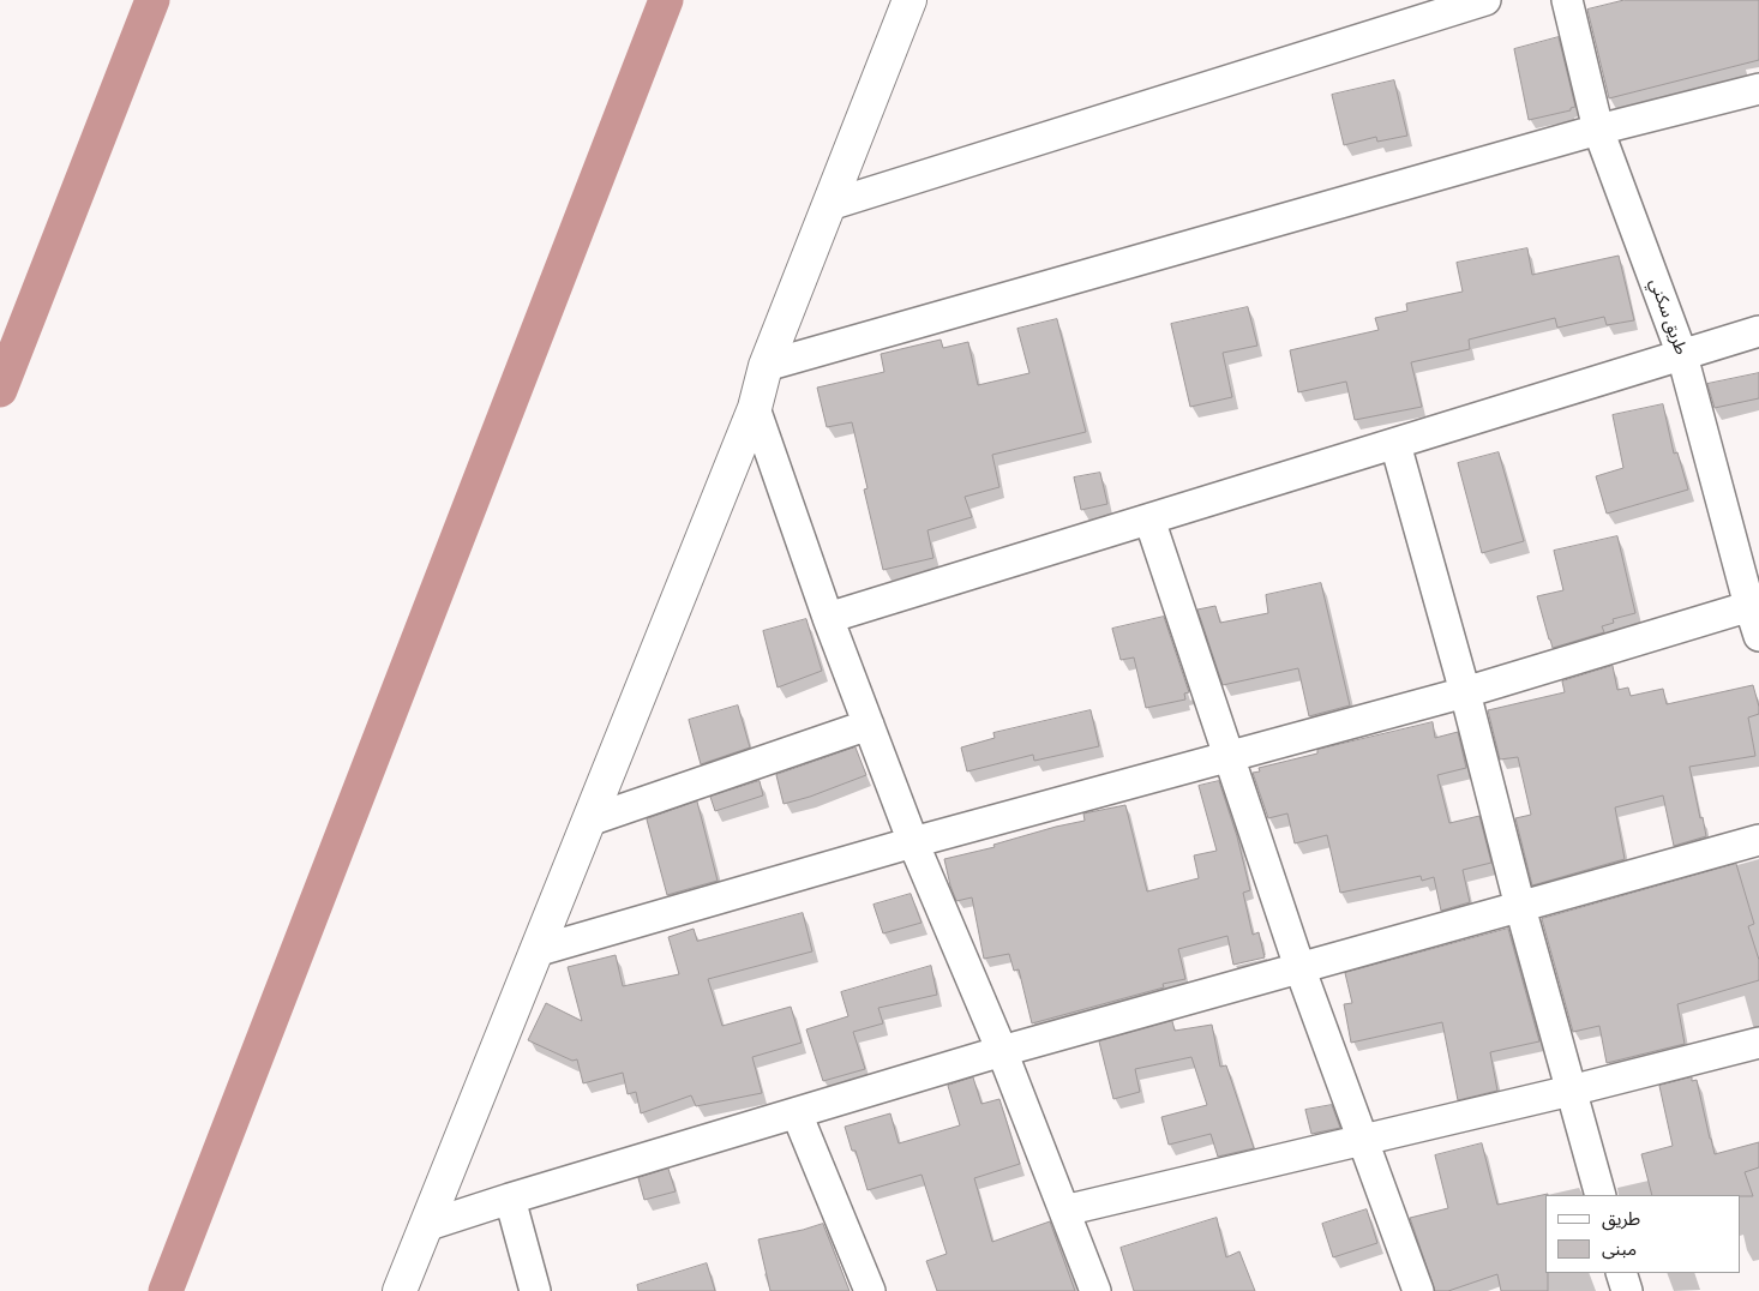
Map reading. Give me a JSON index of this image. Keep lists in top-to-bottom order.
{
  "streets": {
    "street": ["طريق سكني"]
  },
  "legend": ["طريق", "مبنى"]
}
